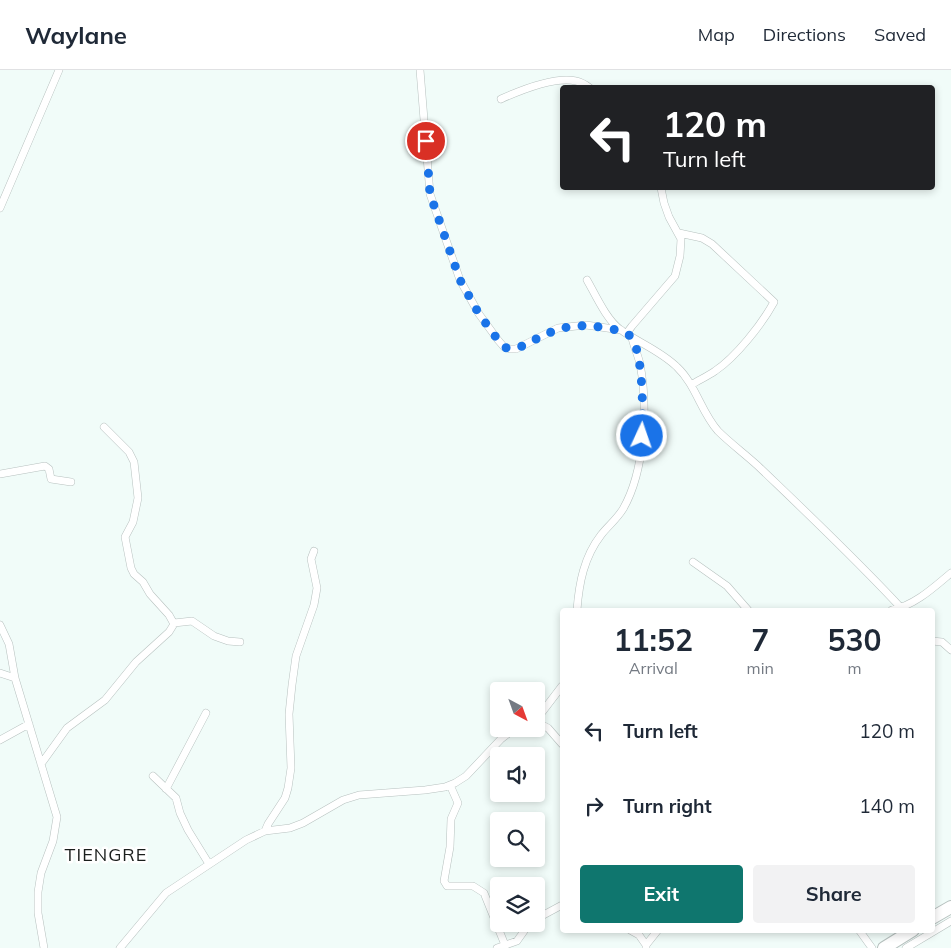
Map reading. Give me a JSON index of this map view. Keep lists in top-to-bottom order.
{
  "districts": ["TIENGRE"],
  "north": "bottom right",
  "page": {
    "header": "Waylane",
    "nav": ["Map", "Directions", "Saved"],
    "turn": ["120 m", "Turn left"],
    "eta": [
      "11:52",
      "Arrival",
      "7",
      "min",
      "530",
      "m"
    ],
    "list": [
      {
        "name": "Turn left",
        "value": "120 m"
      },
      {
        "name": "Turn right",
        "value": "140 m"
      }
    ],
    "buttons": ["Exit", "Share"]
  }
}
